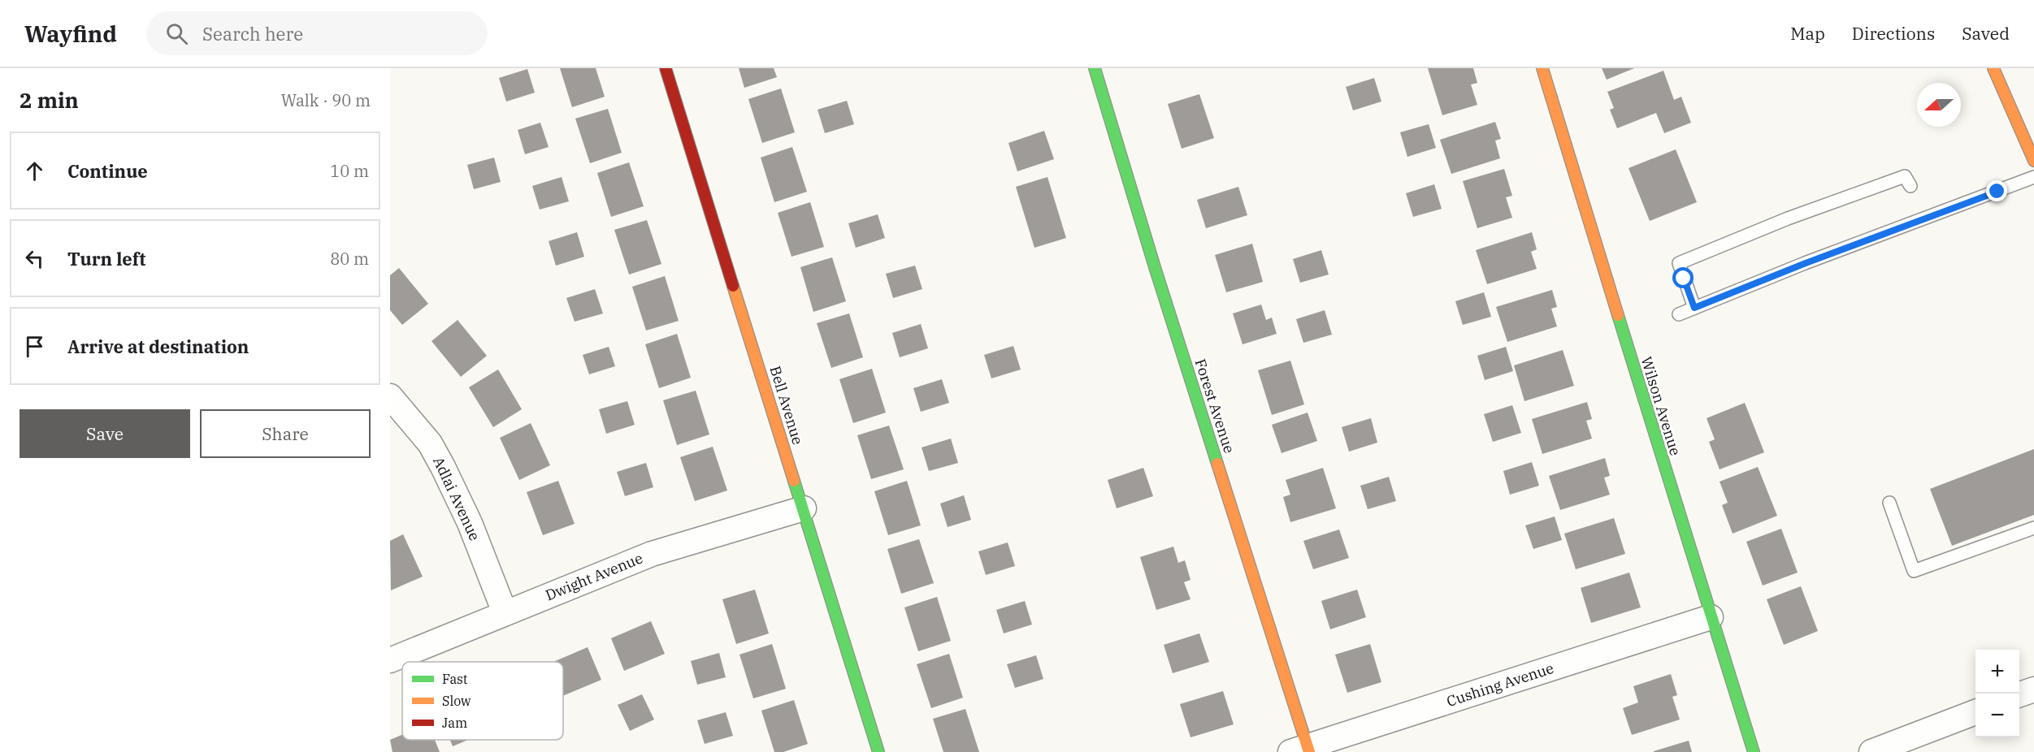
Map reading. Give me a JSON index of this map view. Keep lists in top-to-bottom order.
{
  "streets": {
    "street": [
      "Bell Avenue",
      "Forest Avenue",
      "Wilson Avenue",
      "Adlai Avenue",
      "Dwight Avenue",
      "Cushing Avenue"
    ]
  },
  "crossings": [
    ["Bell Avenue", "Dwight Avenue"],
    ["Forest Avenue", "Cushing Avenue"],
    ["Wilson Avenue", "Cushing Avenue"],
    ["Adlai Avenue", "Dwight Avenue"]
  ],
  "legend": ["Fast", "Slow", "Jam"],
  "north": "left",
  "page": {
    "header": "Wayfind",
    "search": "Search here",
    "nav": ["Map", "Directions", "Saved"],
    "heading": ["2 min", "Walk · 90 m"],
    "list": [
      ["Continue", "10 m"],
      ["Turn left", "80 m"],
      "Arrive at destination"
    ],
    "buttons": ["Save", "Share"],
    "map_buttons": ["+", "−"]
  }
}
